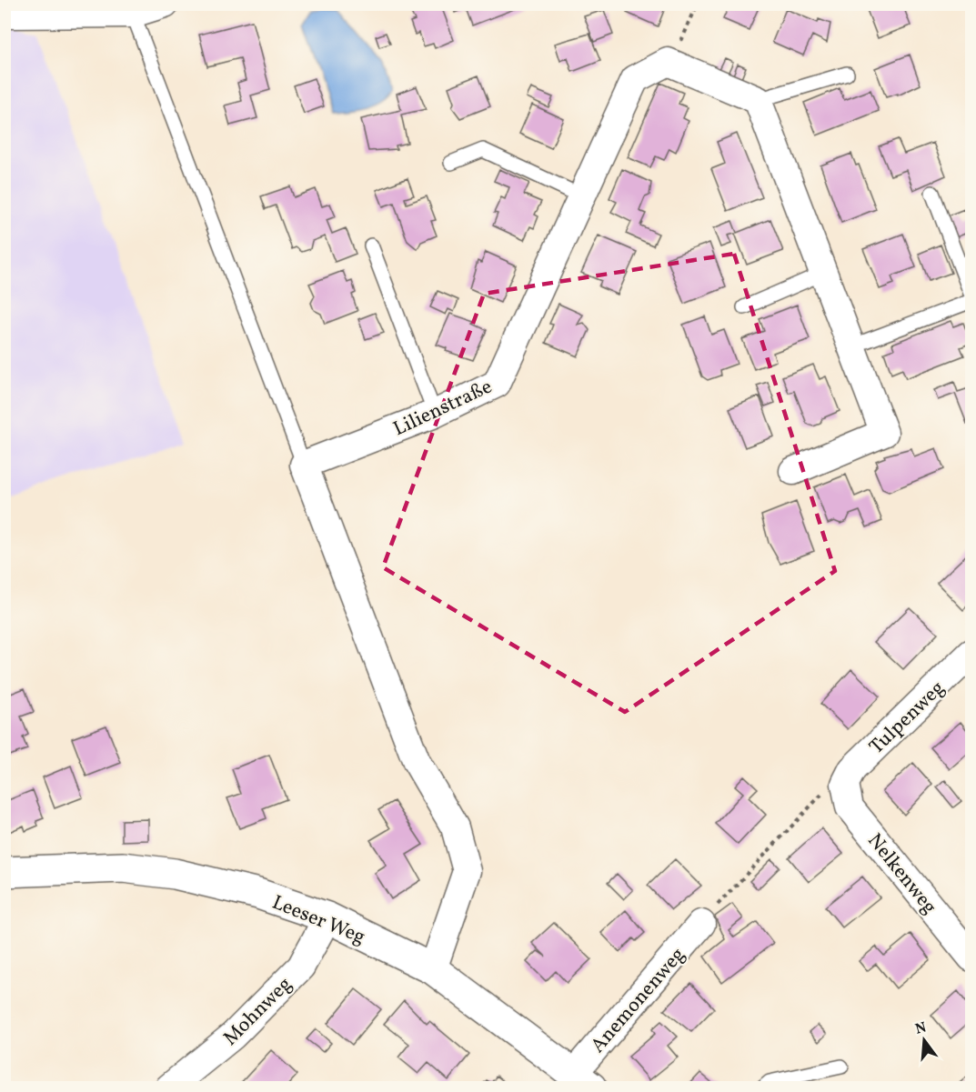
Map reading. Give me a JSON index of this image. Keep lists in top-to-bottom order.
{
  "streets": {
    "street": [
      "Lilienstraße",
      "Tulpenweg",
      "Nelkenweg",
      "Leeser Weg",
      "Anemonenweg",
      "Mohnweg"
    ]
  },
  "crossings": [
    ["Tulpenweg", "Nelkenweg"],
    ["Leeser Weg", "Anemonenweg"],
    ["Leeser Weg", "Mohnweg"]
  ],
  "north": "top"
}
